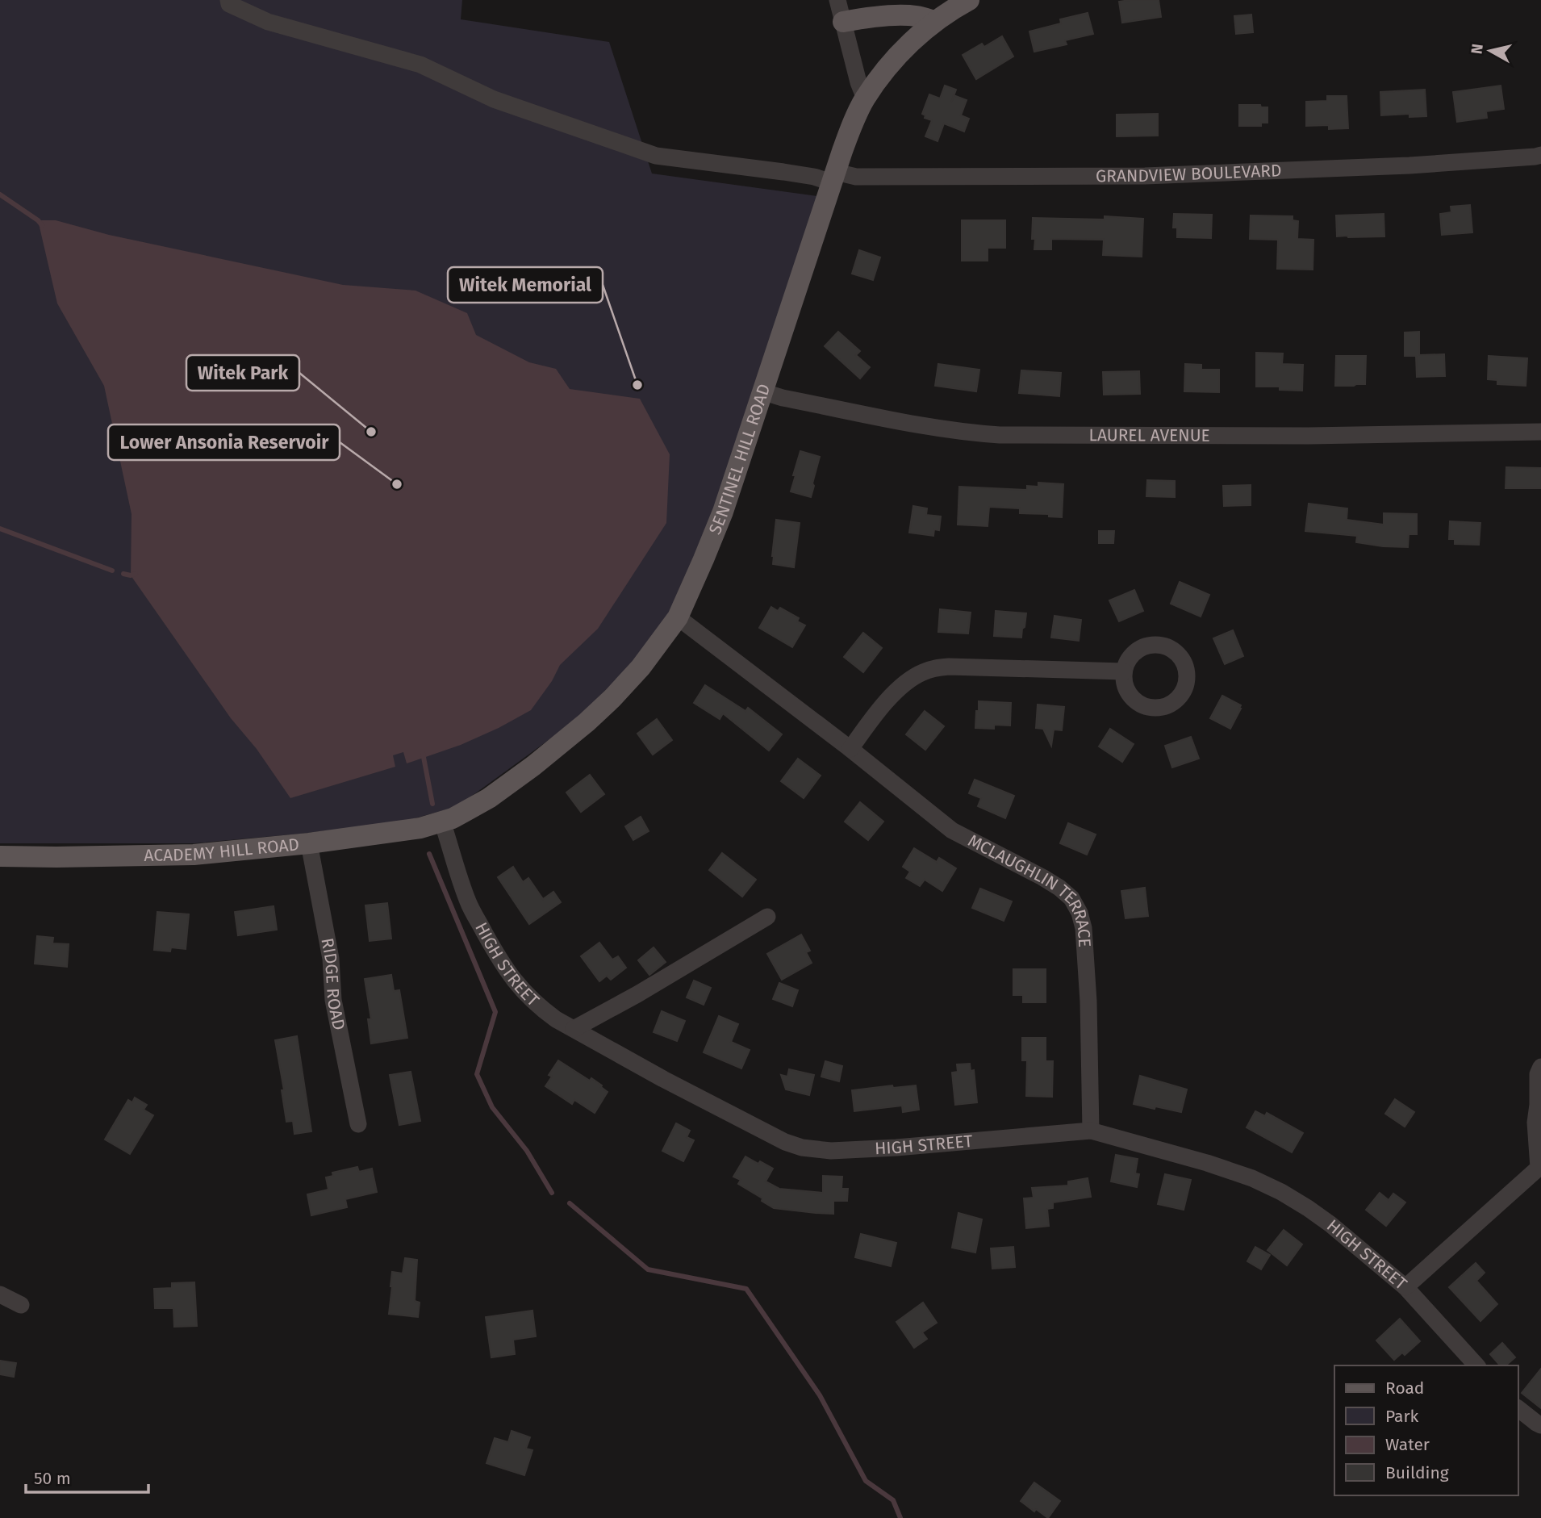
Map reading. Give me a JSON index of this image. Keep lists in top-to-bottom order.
{
  "streets": {
    "main road": ["SENTINEL HILL ROAD", "ACADEMY HILL ROAD"],
    "street": [
      "GRANDVIEW BOULEVARD",
      "LAUREL AVENUE",
      "MCLAUGHLIN TERRACE",
      "HIGH STREET",
      "RIDGE ROAD"
    ]
  },
  "crossings": [
    ["GRANDVIEW BOULEVARD", "SENTINEL HILL ROAD"],
    ["LAUREL AVENUE", "SENTINEL HILL ROAD"],
    ["SENTINEL HILL ROAD", "ACADEMY HILL ROAD"],
    ["SENTINEL HILL ROAD", "MCLAUGHLIN TERRACE"],
    ["SENTINEL HILL ROAD", "HIGH STREET"],
    ["ACADEMY HILL ROAD", "HIGH STREET"],
    ["ACADEMY HILL ROAD", "RIDGE ROAD"],
    ["MCLAUGHLIN TERRACE", "HIGH STREET"]
  ],
  "places": ["Witek Memorial", "Witek Park", "Lower Ansonia Reservoir"],
  "legend": [
    "Road",
    "Park",
    "Water",
    "Building"
  ],
  "scale_bar": "50 m",
  "north": "left"
}
